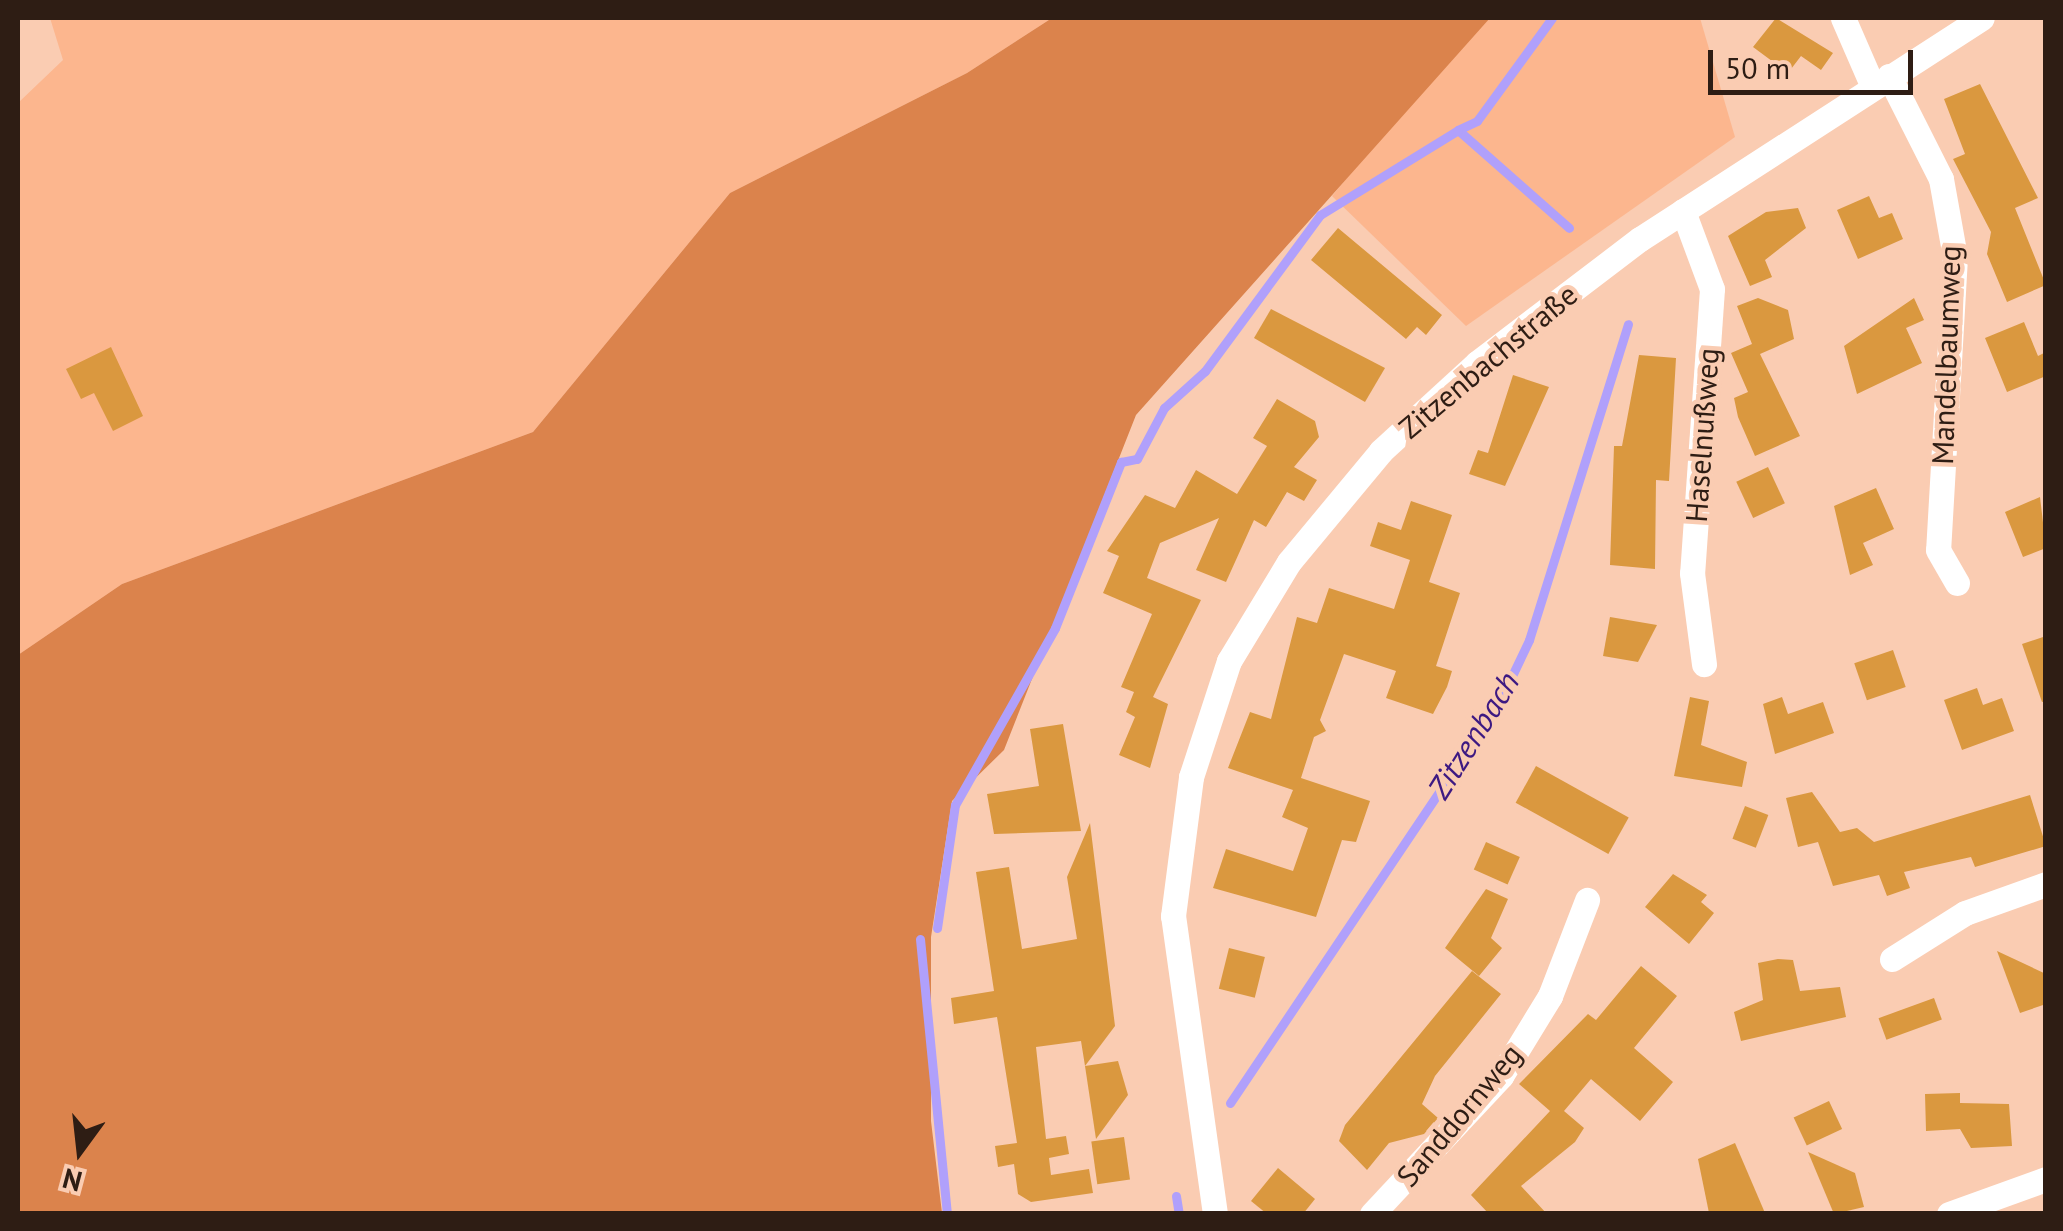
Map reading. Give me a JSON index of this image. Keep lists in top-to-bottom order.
{
  "streets": {
    "street": [
      "Mandelbaumweg",
      "Zitzenbachstraße",
      "Haselnußweg",
      "Sanddornweg"
    ]
  },
  "crossings": [
    ["Mandelbaumweg", "Zitzenbachstraße"],
    ["Zitzenbachstraße", "Haselnußweg"]
  ],
  "water": ["Zitzenbach"],
  "scale_bar": "50 m",
  "north": "bottom"
}
